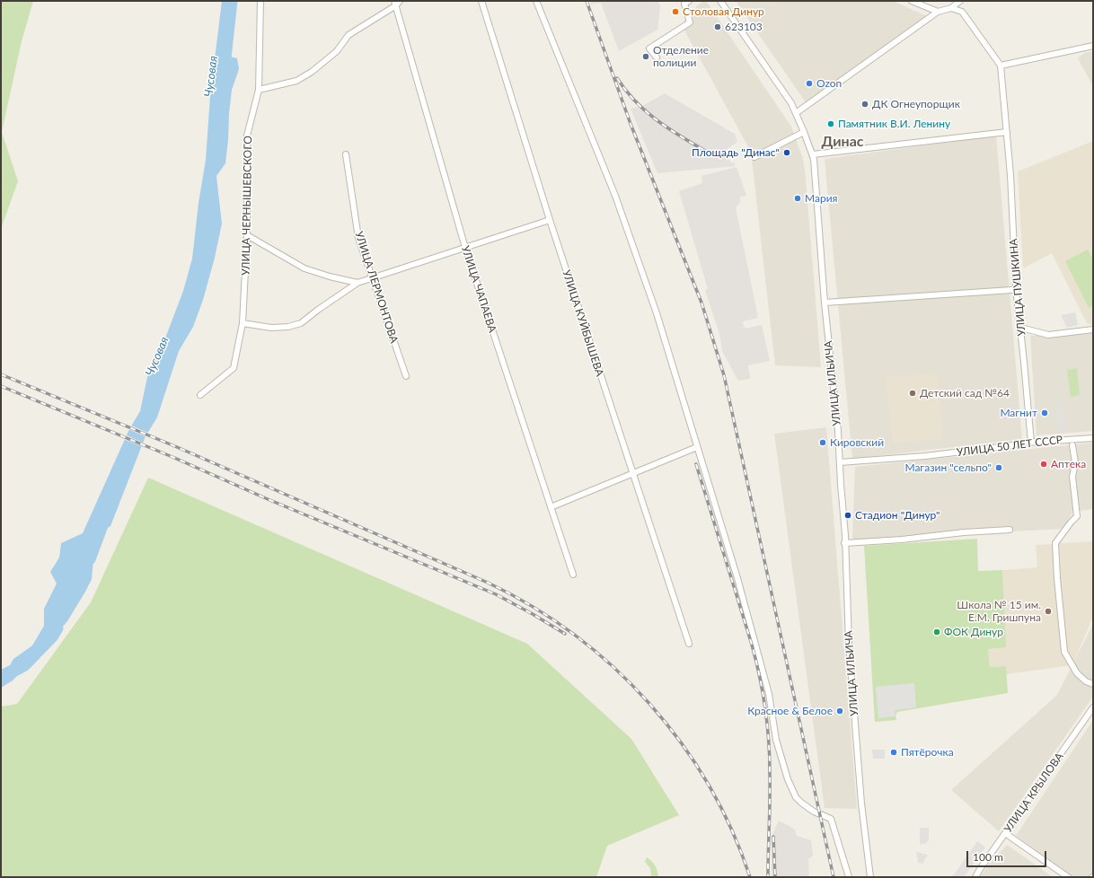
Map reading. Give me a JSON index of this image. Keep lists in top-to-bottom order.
{
  "streets": {
    "street": [
      "УЛИЦА ЧЕРНЫШЕВСКОГО",
      "УЛИЦА ЛЕРМОНТОВА",
      "УЛИЦА ПУШКИНА",
      "УЛИЦА ЧАПАЕВА",
      "УЛИЦА КУЙБЫШЕВА",
      "УЛИЦА ИЛЬИЧА",
      "УЛИЦА 50 ЛЕТ СССР",
      "УЛИЦА КРЫЛОВА"
    ]
  },
  "crossings": [
    ["УЛИЦА ПУШКИНА", "УЛИЦА 50 ЛЕТ СССР"],
    ["УЛИЦА ИЛЬИЧА", "УЛИЦА 50 ЛЕТ СССР"]
  ],
  "districts": ["Динас"],
  "water": ["Чусовая"],
  "places": [
    "Столовая Динур",
    "623103",
    "Отделение полиции",
    "Ozon",
    "ДК Огнеупорщик",
    "Памятник В.И. Ленину",
    "Площадь \"Динас\"",
    "Мария",
    "Детский сад №64",
    "Магнит",
    "Кировский",
    "Аптека",
    "Магазин \"сельпо\"",
    "Стадион \"Динур\"",
    "Школа № 15 им. Е.М. Гришпуна",
    "ФОК Динур",
    "Красное & Белое",
    "Пятёрочка"
  ],
  "scale_bar": "100 m"
}
